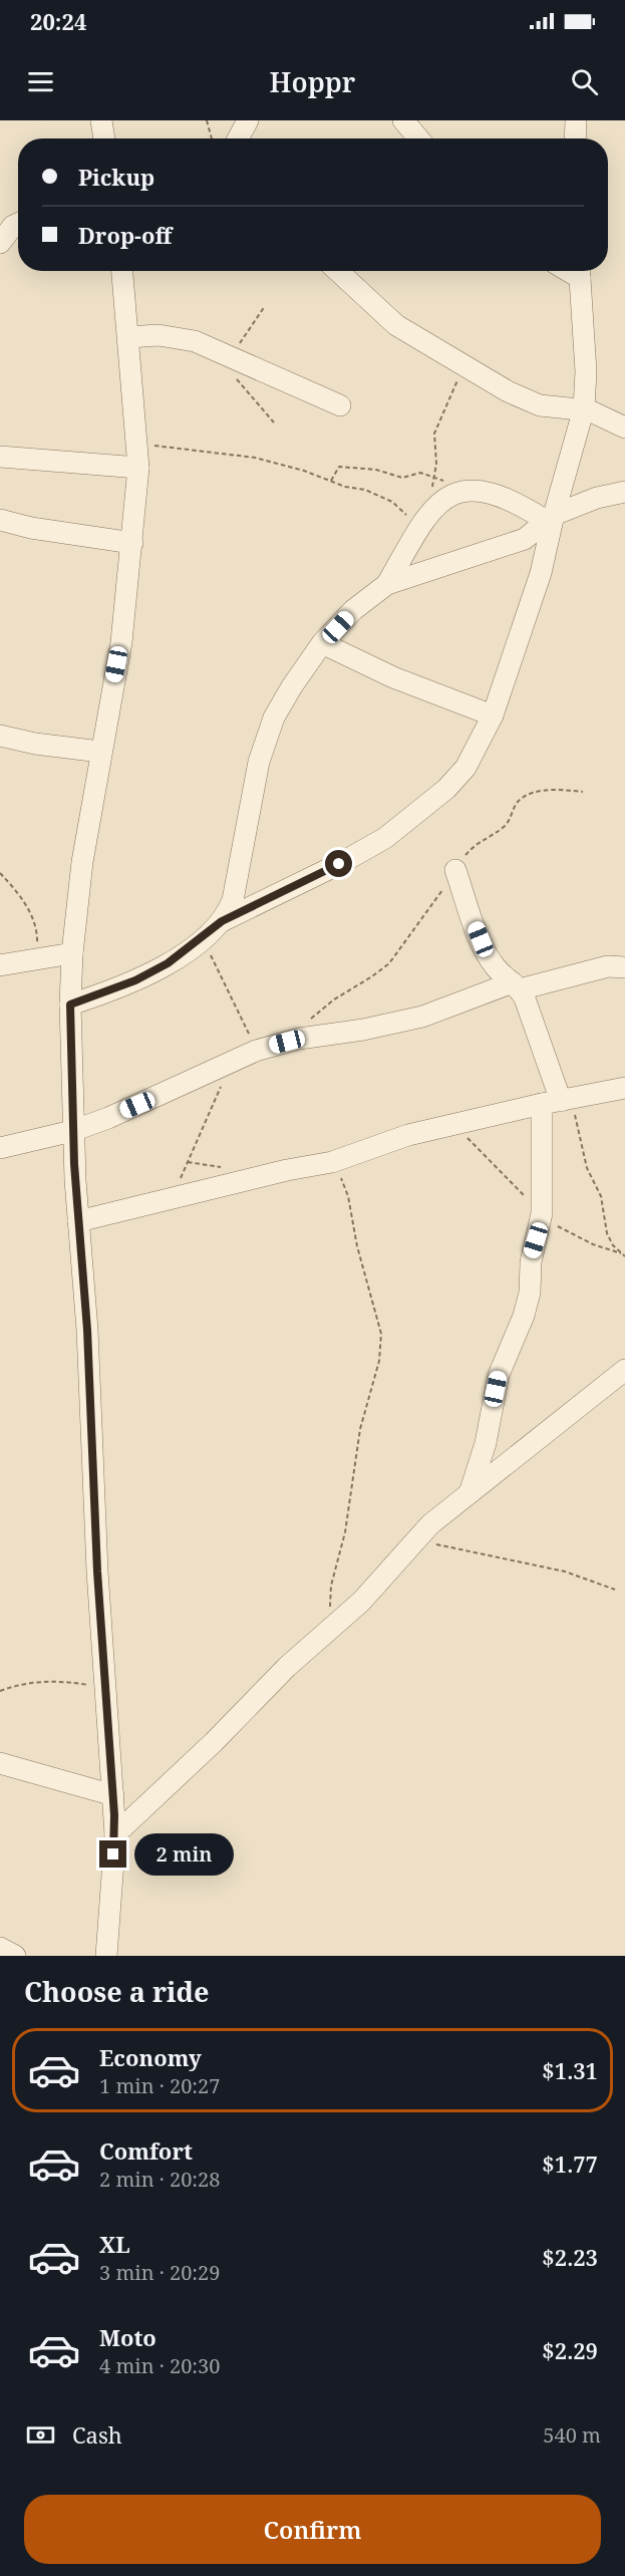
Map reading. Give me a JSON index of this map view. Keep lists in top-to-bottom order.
{
  "page": {
    "status": "20:24",
    "header": "Hoppr",
    "banner": ["Pickup", "Drop-off"],
    "bubble": "2 min",
    "heading": "Choose a ride",
    "list": [
      {
        "name": "Economy",
        "note": "1 min · 20:27",
        "value": "$1.31"
      },
      {
        "name": "Comfort",
        "note": "2 min · 20:28",
        "value": "$1.77"
      },
      {
        "name": "XL",
        "note": "3 min · 20:29",
        "value": "$2.23"
      },
      {
        "name": "Moto",
        "note": "4 min · 20:30",
        "value": "$2.29"
      }
    ],
    "pay": ["Cash", "540 m"],
    "buttons": "Confirm"
  }
}
